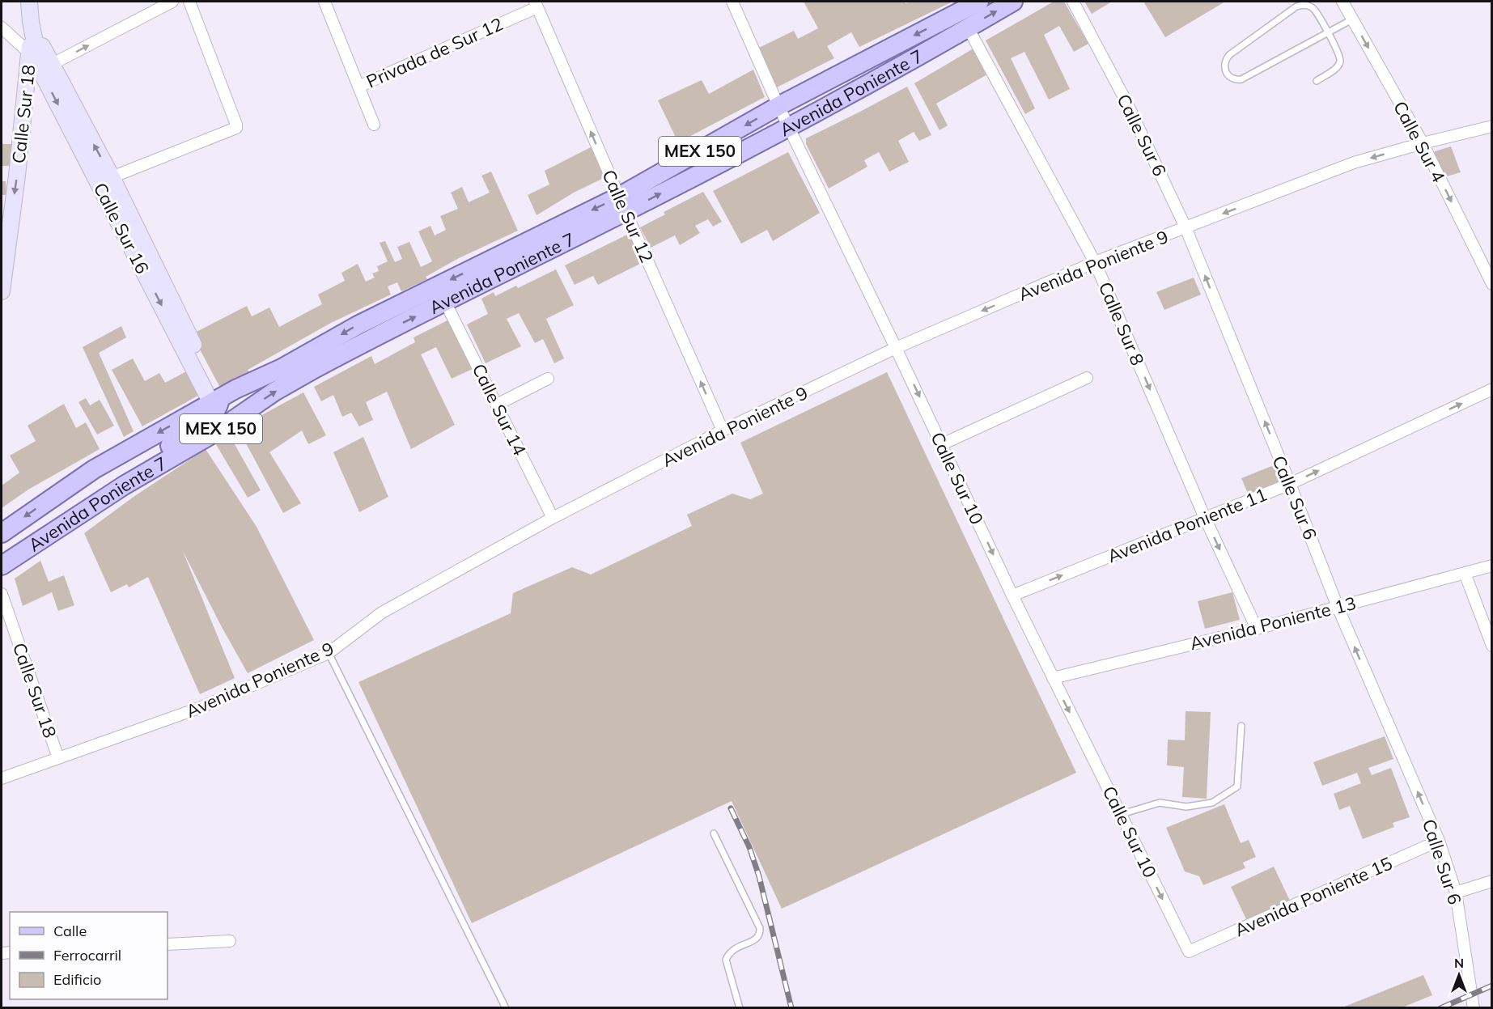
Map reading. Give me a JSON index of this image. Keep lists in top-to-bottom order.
{
  "streets": {
    "main road": [
      "Avenida Poniente 7",
      "Calle Sur 18",
      "MEX 150",
      "Calle Sur 16"
    ],
    "street": [
      "Privada de Sur 12",
      "Calle Sur 6",
      "Calle Sur 4",
      "Calle Sur 12",
      "Avenida Poniente 9",
      "Calle Sur 8",
      "Calle Sur 14",
      "Calle Sur 10",
      "Avenida Poniente 11",
      "Avenida Poniente 13",
      "Avenida Poniente 15"
    ]
  },
  "crossings": [
    ["Privada de Sur 12", "Calle Sur 12"],
    ["Avenida Poniente 7", "Calle Sur 12"],
    ["Avenida Poniente 7", "Calle Sur 16"],
    ["Avenida Poniente 7", "Calle Sur 8"],
    ["Avenida Poniente 7", "Calle Sur 14"],
    ["Avenida Poniente 7", "Calle Sur 10"],
    ["Calle Sur 18", "Calle Sur 16"],
    ["Calle Sur 18", "Avenida Poniente 9"],
    ["Calle Sur 6", "Avenida Poniente 9"],
    ["Calle Sur 6", "Avenida Poniente 11"],
    ["Calle Sur 6", "Avenida Poniente 13"],
    ["Calle Sur 6", "Avenida Poniente 15"],
    ["Calle Sur 4", "Avenida Poniente 9"],
    ["Calle Sur 12", "Avenida Poniente 9"],
    ["Avenida Poniente 9", "Calle Sur 8"],
    ["Avenida Poniente 9", "Calle Sur 14"],
    ["Avenida Poniente 9", "Calle Sur 10"],
    ["Calle Sur 8", "Avenida Poniente 11"],
    ["Calle Sur 8", "Avenida Poniente 13"],
    ["Calle Sur 10", "Avenida Poniente 11"],
    ["Calle Sur 10", "Avenida Poniente 13"],
    ["Calle Sur 10", "Avenida Poniente 15"]
  ],
  "one_way": [
    "Calle Sur 18",
    "Calle Sur 6",
    "Calle Sur 4",
    "Calle Sur 12",
    "Calle Sur 8",
    "Calle Sur 10",
    "Avenida Poniente 11"
  ],
  "legend": ["Calle", "Ferrocarril", "Edificio"],
  "north": "top"
}
